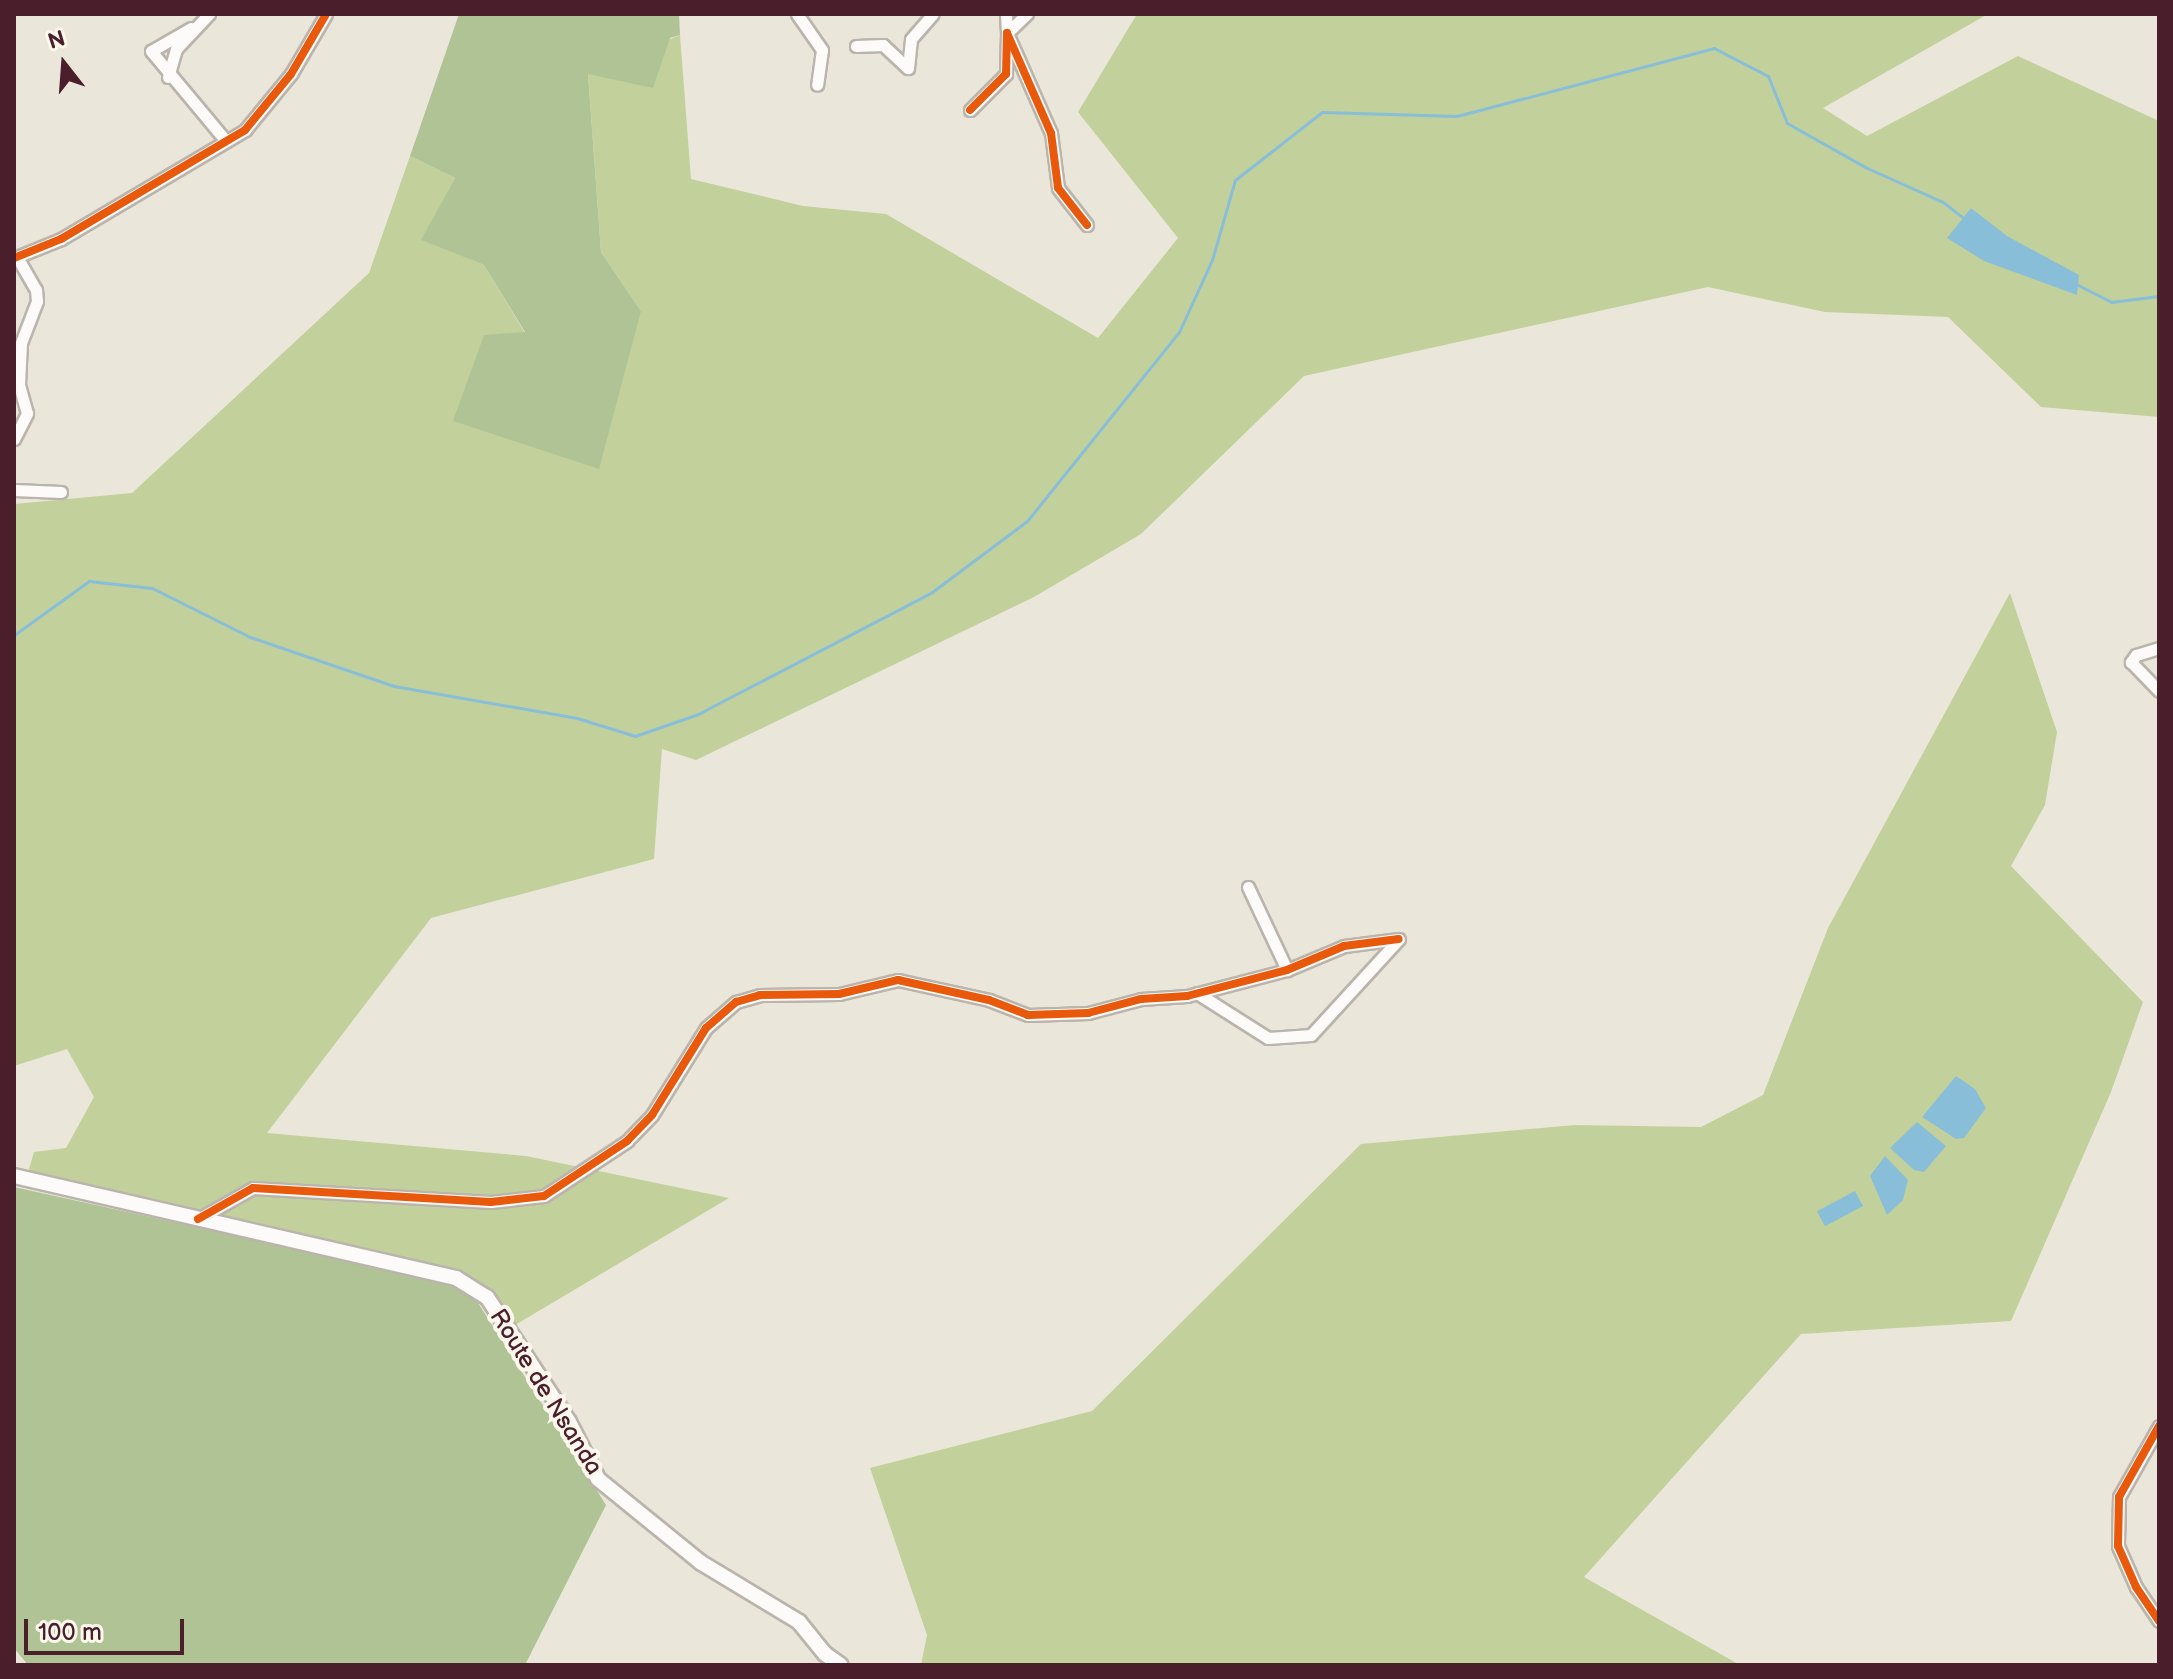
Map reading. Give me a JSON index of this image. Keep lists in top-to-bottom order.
{
  "streets": {
    "street": ["Route de Nsanda"]
  },
  "scale_bar": "100 m",
  "north": "top"
}
